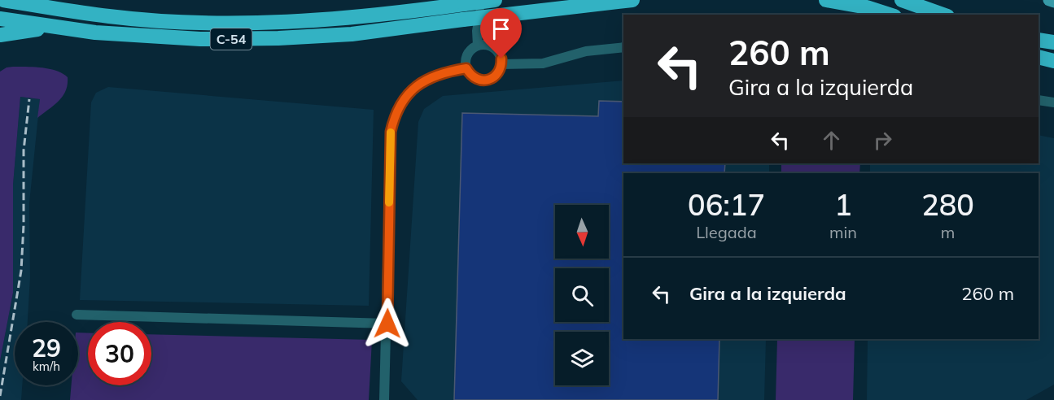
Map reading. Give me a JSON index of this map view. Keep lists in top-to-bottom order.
{
  "streets": {
    "highway": ["C-54"]
  },
  "north": "bottom",
  "page": {
    "turn": ["260 m", "Gira a la izquierda"],
    "eta": [
      "06:17",
      "Llegada",
      "1",
      "min",
      "280",
      "m"
    ],
    "list": [
      {
        "name": "Gira a la izquierda",
        "value": "260 m"
      }
    ],
    "speed": "29 km/h",
    "limit": "30"
  }
}
